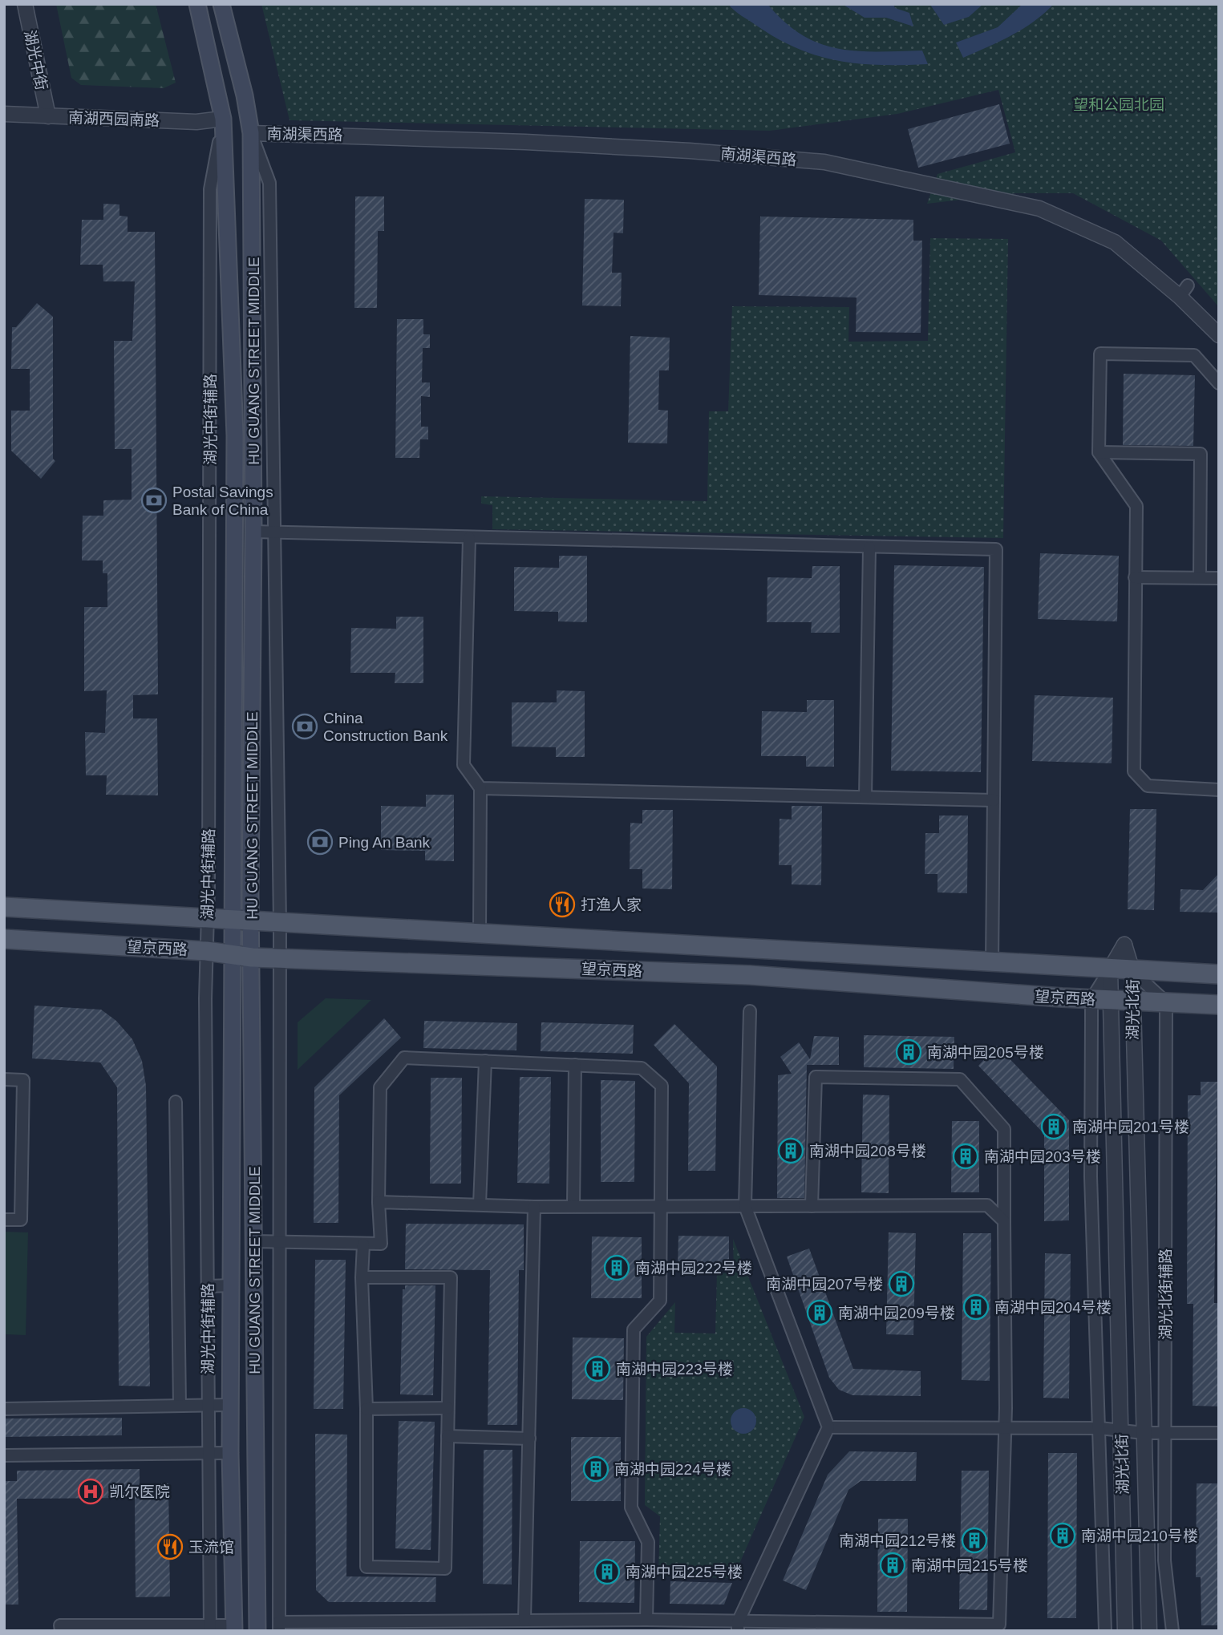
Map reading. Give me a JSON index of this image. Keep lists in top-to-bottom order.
{
  "streets": {
    "main road": ["HU GUANG STREET MIDDLE", "望京西路"],
    "street": [
      "湖光中街",
      "南湖西园南路",
      "南湖渠西路",
      "湖光中街辅路",
      "湖光北街",
      "湖光北街辅路"
    ]
  },
  "crossings": [
    ["湖光中街", "南湖西园南路"],
    ["南湖西园南路", "HU GUANG STREET MIDDLE"],
    ["南湖西园南路", "湖光中街辅路"],
    ["南湖渠西路", "HU GUANG STREET MIDDLE"],
    ["HU GUANG STREET MIDDLE", "湖光中街辅路"],
    ["HU GUANG STREET MIDDLE", "望京西路"],
    ["湖光中街辅路", "望京西路"],
    ["望京西路", "湖光北街"],
    ["望京西路", "湖光北街辅路"]
  ],
  "parks": ["望和公园北园"],
  "places": {
    "bank": ["Postal Savings Bank of China", "China Construction Bank", "Ping An Bank"],
    "restaurant": ["打渔人家", "玉流馆"],
    "building": [
      "南湖中园205号楼",
      "南湖中园201号楼",
      "南湖中园208号楼",
      "南湖中园203号楼",
      "南湖中园222号楼",
      "南湖中园207号楼",
      "南湖中园204号楼",
      "南湖中园209号楼",
      "南湖中园223号楼",
      "南湖中园224号楼",
      "南湖中园210号楼",
      "南湖中园212号楼",
      "南湖中园215号楼",
      "南湖中园225号楼"
    ],
    "hospital": ["凯尔医院"]
  }
}
